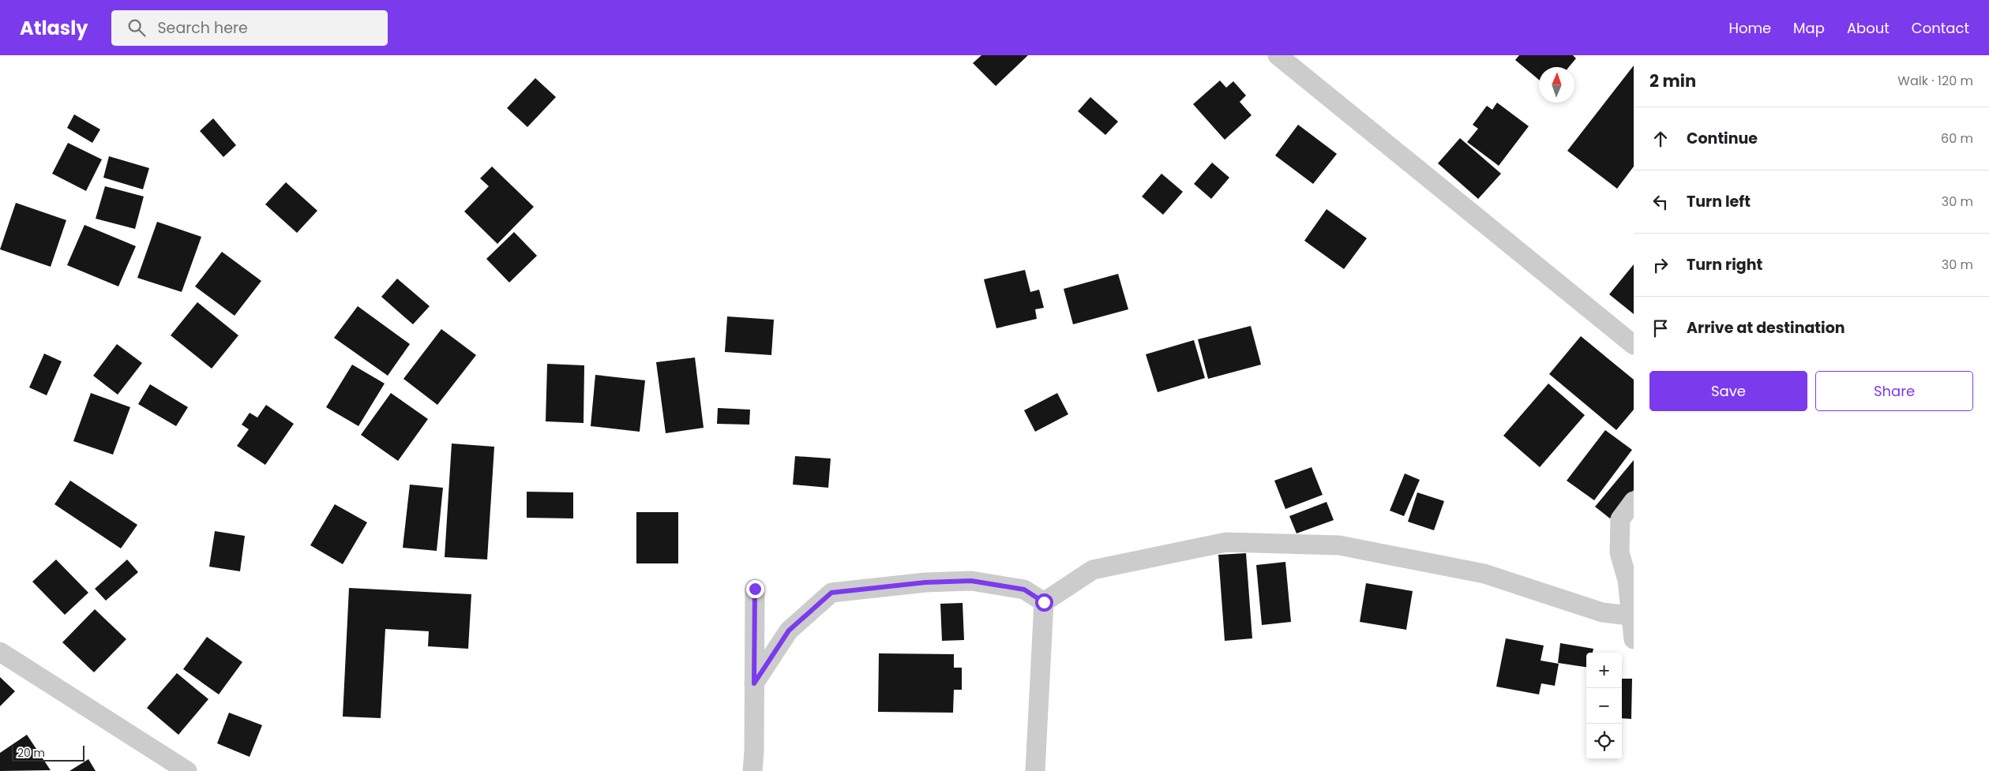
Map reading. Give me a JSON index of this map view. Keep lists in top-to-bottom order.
{
  "scale_bar": "20 m",
  "north": "top",
  "page": {
    "header": "Atlasly",
    "search": "Search here",
    "nav": [
      "Home",
      "Map",
      "About",
      "Contact"
    ],
    "heading": ["2 min", "Walk · 120 m"],
    "list": [
      ["Continue", "60 m"],
      ["Turn left", "30 m"],
      ["Turn right", "30 m"],
      "Arrive at destination"
    ],
    "buttons": ["Save", "Share"],
    "map_buttons": ["+", "−"],
    "scale": "20 m"
  }
}
